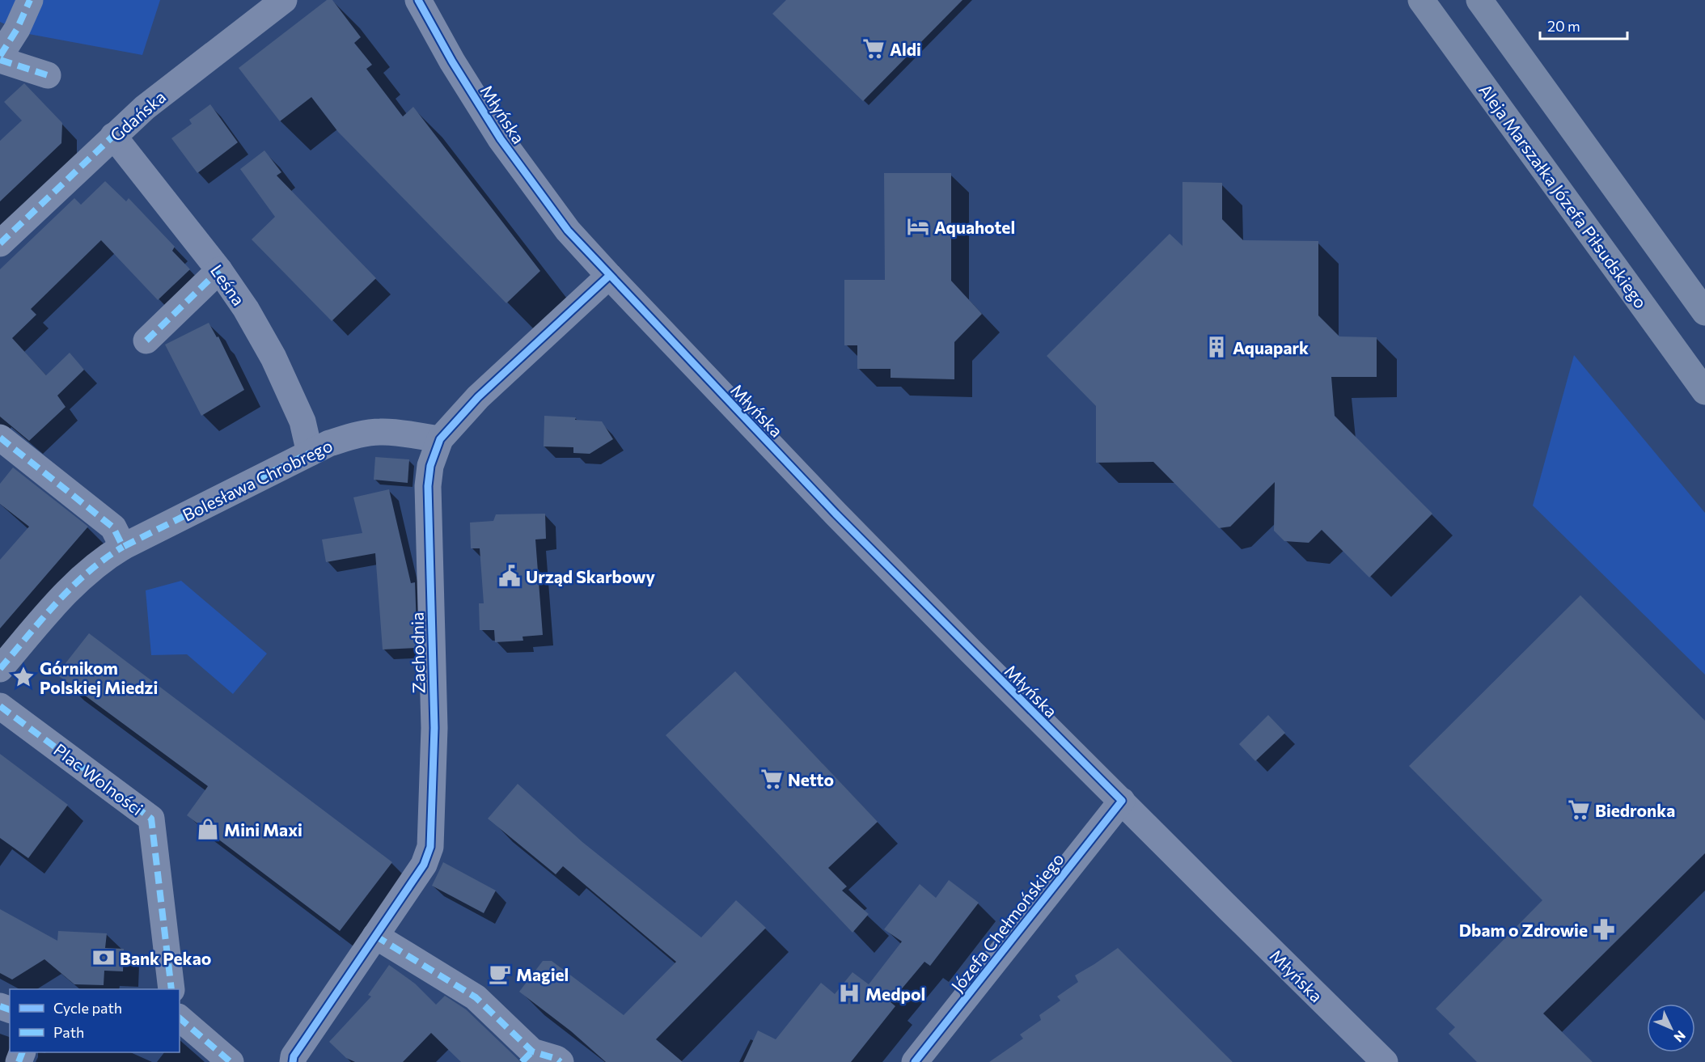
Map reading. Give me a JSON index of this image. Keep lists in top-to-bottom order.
{
  "streets": {
    "main road": ["Aleja Marszałka Józefa Piłsudskiego"],
    "street": [
      "Młyńska",
      "Gdańska",
      "Leśna",
      "Bolesława Chrobrego",
      "Zachodnia",
      "Plac Wolności",
      "Józefa Chełmońskiego"
    ]
  },
  "crossings": [
    ["Młyńska", "Zachodnia"],
    ["Młyńska", "Józefa Chełmońskiego"],
    ["Gdańska", "Leśna"],
    ["Leśna", "Bolesława Chrobrego"],
    ["Bolesława Chrobrego", "Zachodnia"]
  ],
  "places": {
    "supermarket": ["Aldi", "Netto", "Biedronka"],
    "hotel": ["Aquahotel"],
    "building": ["Aquapark"],
    "public building": ["Urząd Skarbowy"],
    "place": ["Górnikom Polskiej Miedzi"],
    "shop": ["Mini Maxi"],
    "pharmacy": ["Dbam o Zdrowie"],
    "bank": ["Bank Pekao"],
    "cafe": ["Magiel"],
    "hospital": ["Medpol"]
  },
  "legend": ["Cycle path", "Path"],
  "scale_bar": "20 m",
  "north": "bottom right"
}
